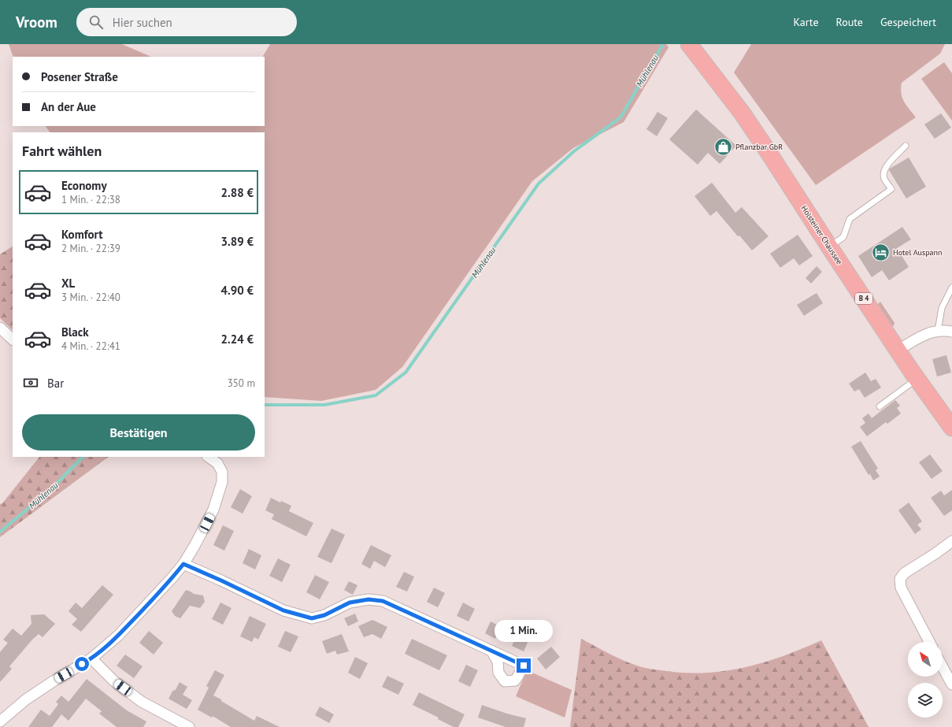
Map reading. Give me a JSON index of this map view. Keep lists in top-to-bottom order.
{
  "streets": {
    "main road": ["Holsteiner Chaussee", "B 4"]
  },
  "water": ["Mühlenau"],
  "places": {
    "shop": ["Pflanzbar GbR"],
    "hotel": ["Hotel Auspann"]
  },
  "north": "top left",
  "page": {
    "header": "Vroom",
    "search": "Hier suchen",
    "nav": ["Karte", "Route", "Gespeichert"],
    "banner": ["Posener Straße", "An der Aue"],
    "heading": "Fahrt wählen",
    "list": [
      {
        "name": "Economy",
        "note": "1 Min. · 22:38",
        "value": "2.88 €"
      },
      {
        "name": "Komfort",
        "note": "2 Min. · 22:39",
        "value": "3.89 €"
      },
      {
        "name": "XL",
        "note": "3 Min. · 22:40",
        "value": "4.90 €"
      },
      {
        "name": "Black",
        "note": "4 Min. · 22:41",
        "value": "2.24 €"
      }
    ],
    "pay": ["Bar", "350 m"],
    "buttons": "Bestätigen",
    "bubble": "1 Min."
  }
}
